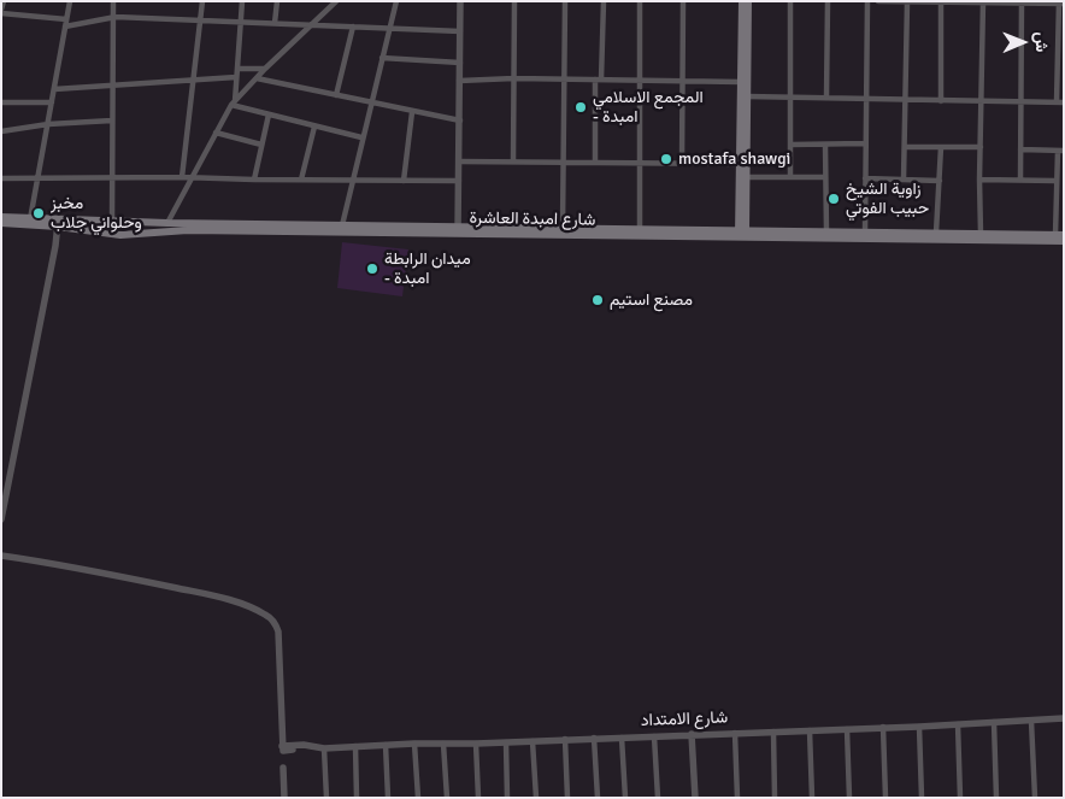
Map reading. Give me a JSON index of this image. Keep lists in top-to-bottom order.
{
  "streets": {
    "main road": ["شارع امبدة العاشرة"],
    "street": ["شارع الامتداد"]
  },
  "places": [
    "المجمع الاسلامي - امبدة",
    "mostafa shawgi",
    "زاوية الشيخ حبيب الفوتي",
    "مخبز وحلواني جلاب",
    "ميدان الرابطة - امبدة",
    "مصنع استيم"
  ],
  "north": "right"
}
